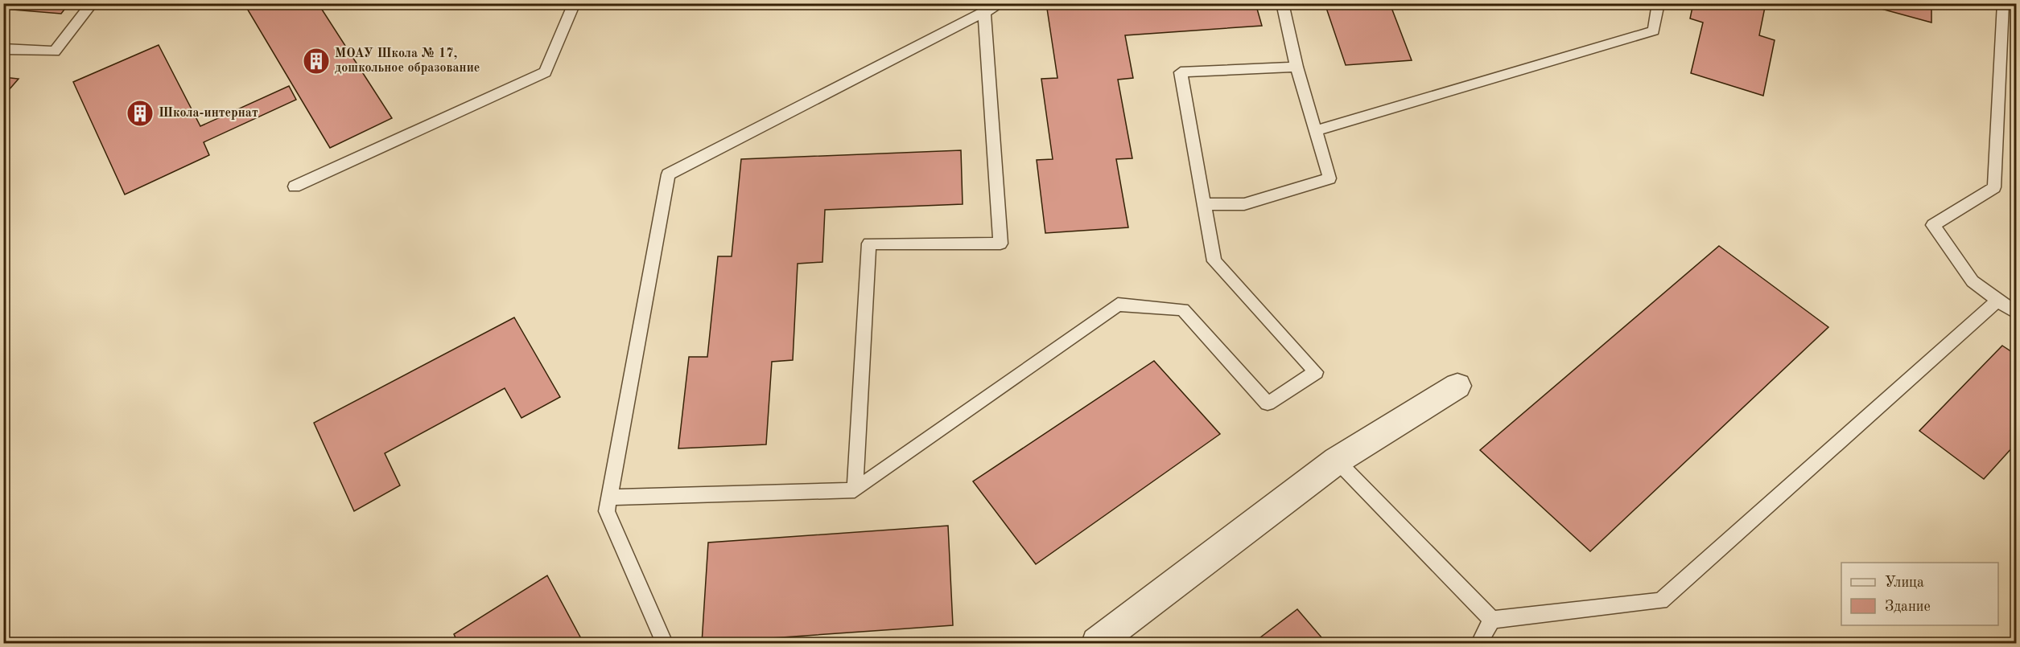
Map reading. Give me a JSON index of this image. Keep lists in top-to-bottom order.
{
  "places": {
    "building": ["МОАУ Школа № 17, дошкольное образование", "Школа-интернат"]
  },
  "legend": ["Улица", "Здание"]
}
